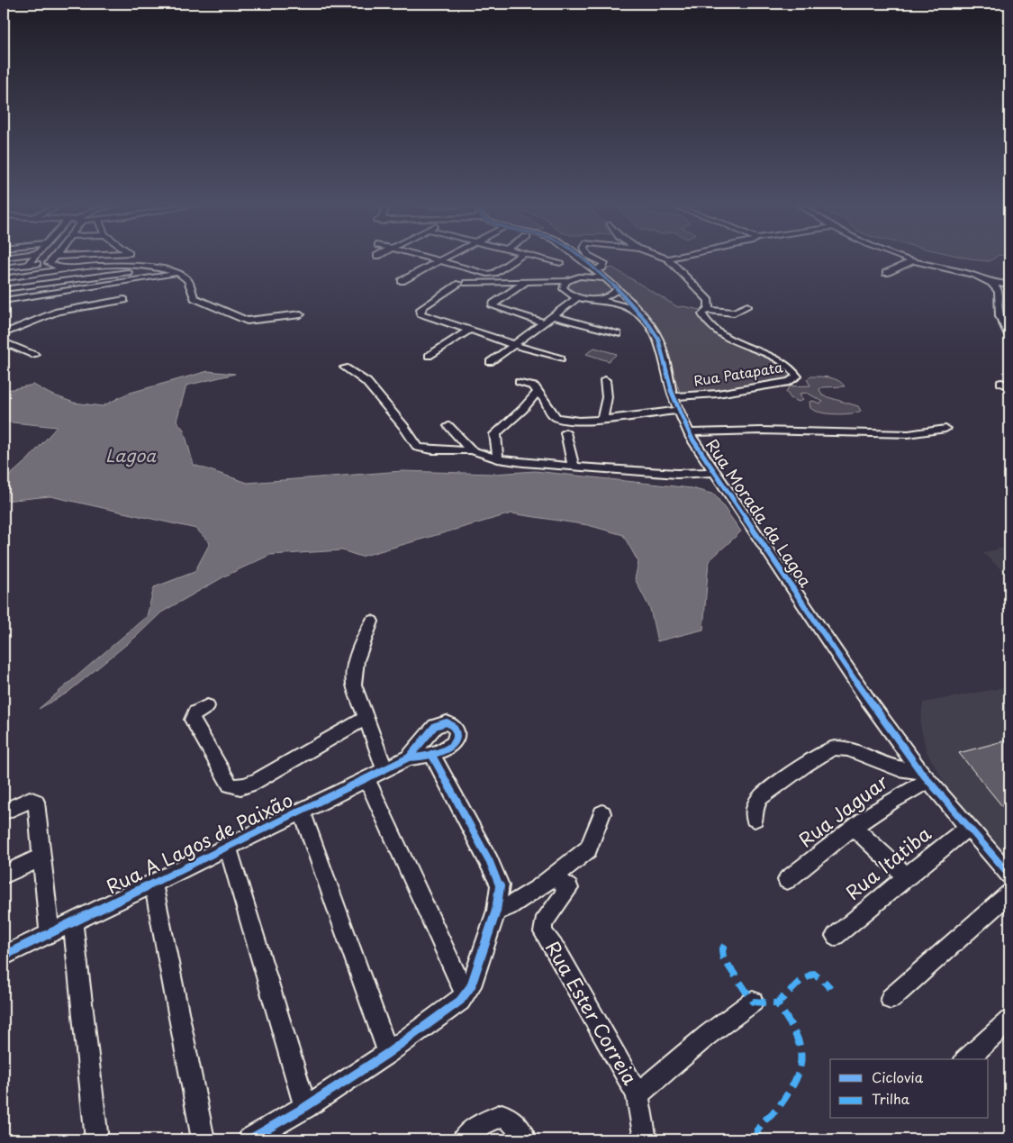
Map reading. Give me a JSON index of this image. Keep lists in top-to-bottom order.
{
  "streets": {
    "street": [
      "Rua Patapata",
      "Rua Morada da Lagoa",
      "Rua Jaguar",
      "Rua A Lagos de Paixão",
      "Rua Itatiba",
      "Rua Ester Correia"
    ]
  },
  "crossings": [
    ["Rua Patapata", "Rua Morada da Lagoa"],
    ["Rua Morada da Lagoa", "Rua Jaguar"],
    ["Rua Morada da Lagoa", "Rua Itatiba"]
  ],
  "water": ["Lagoa"],
  "legend": ["Ciclovia", "Trilha"]
}
